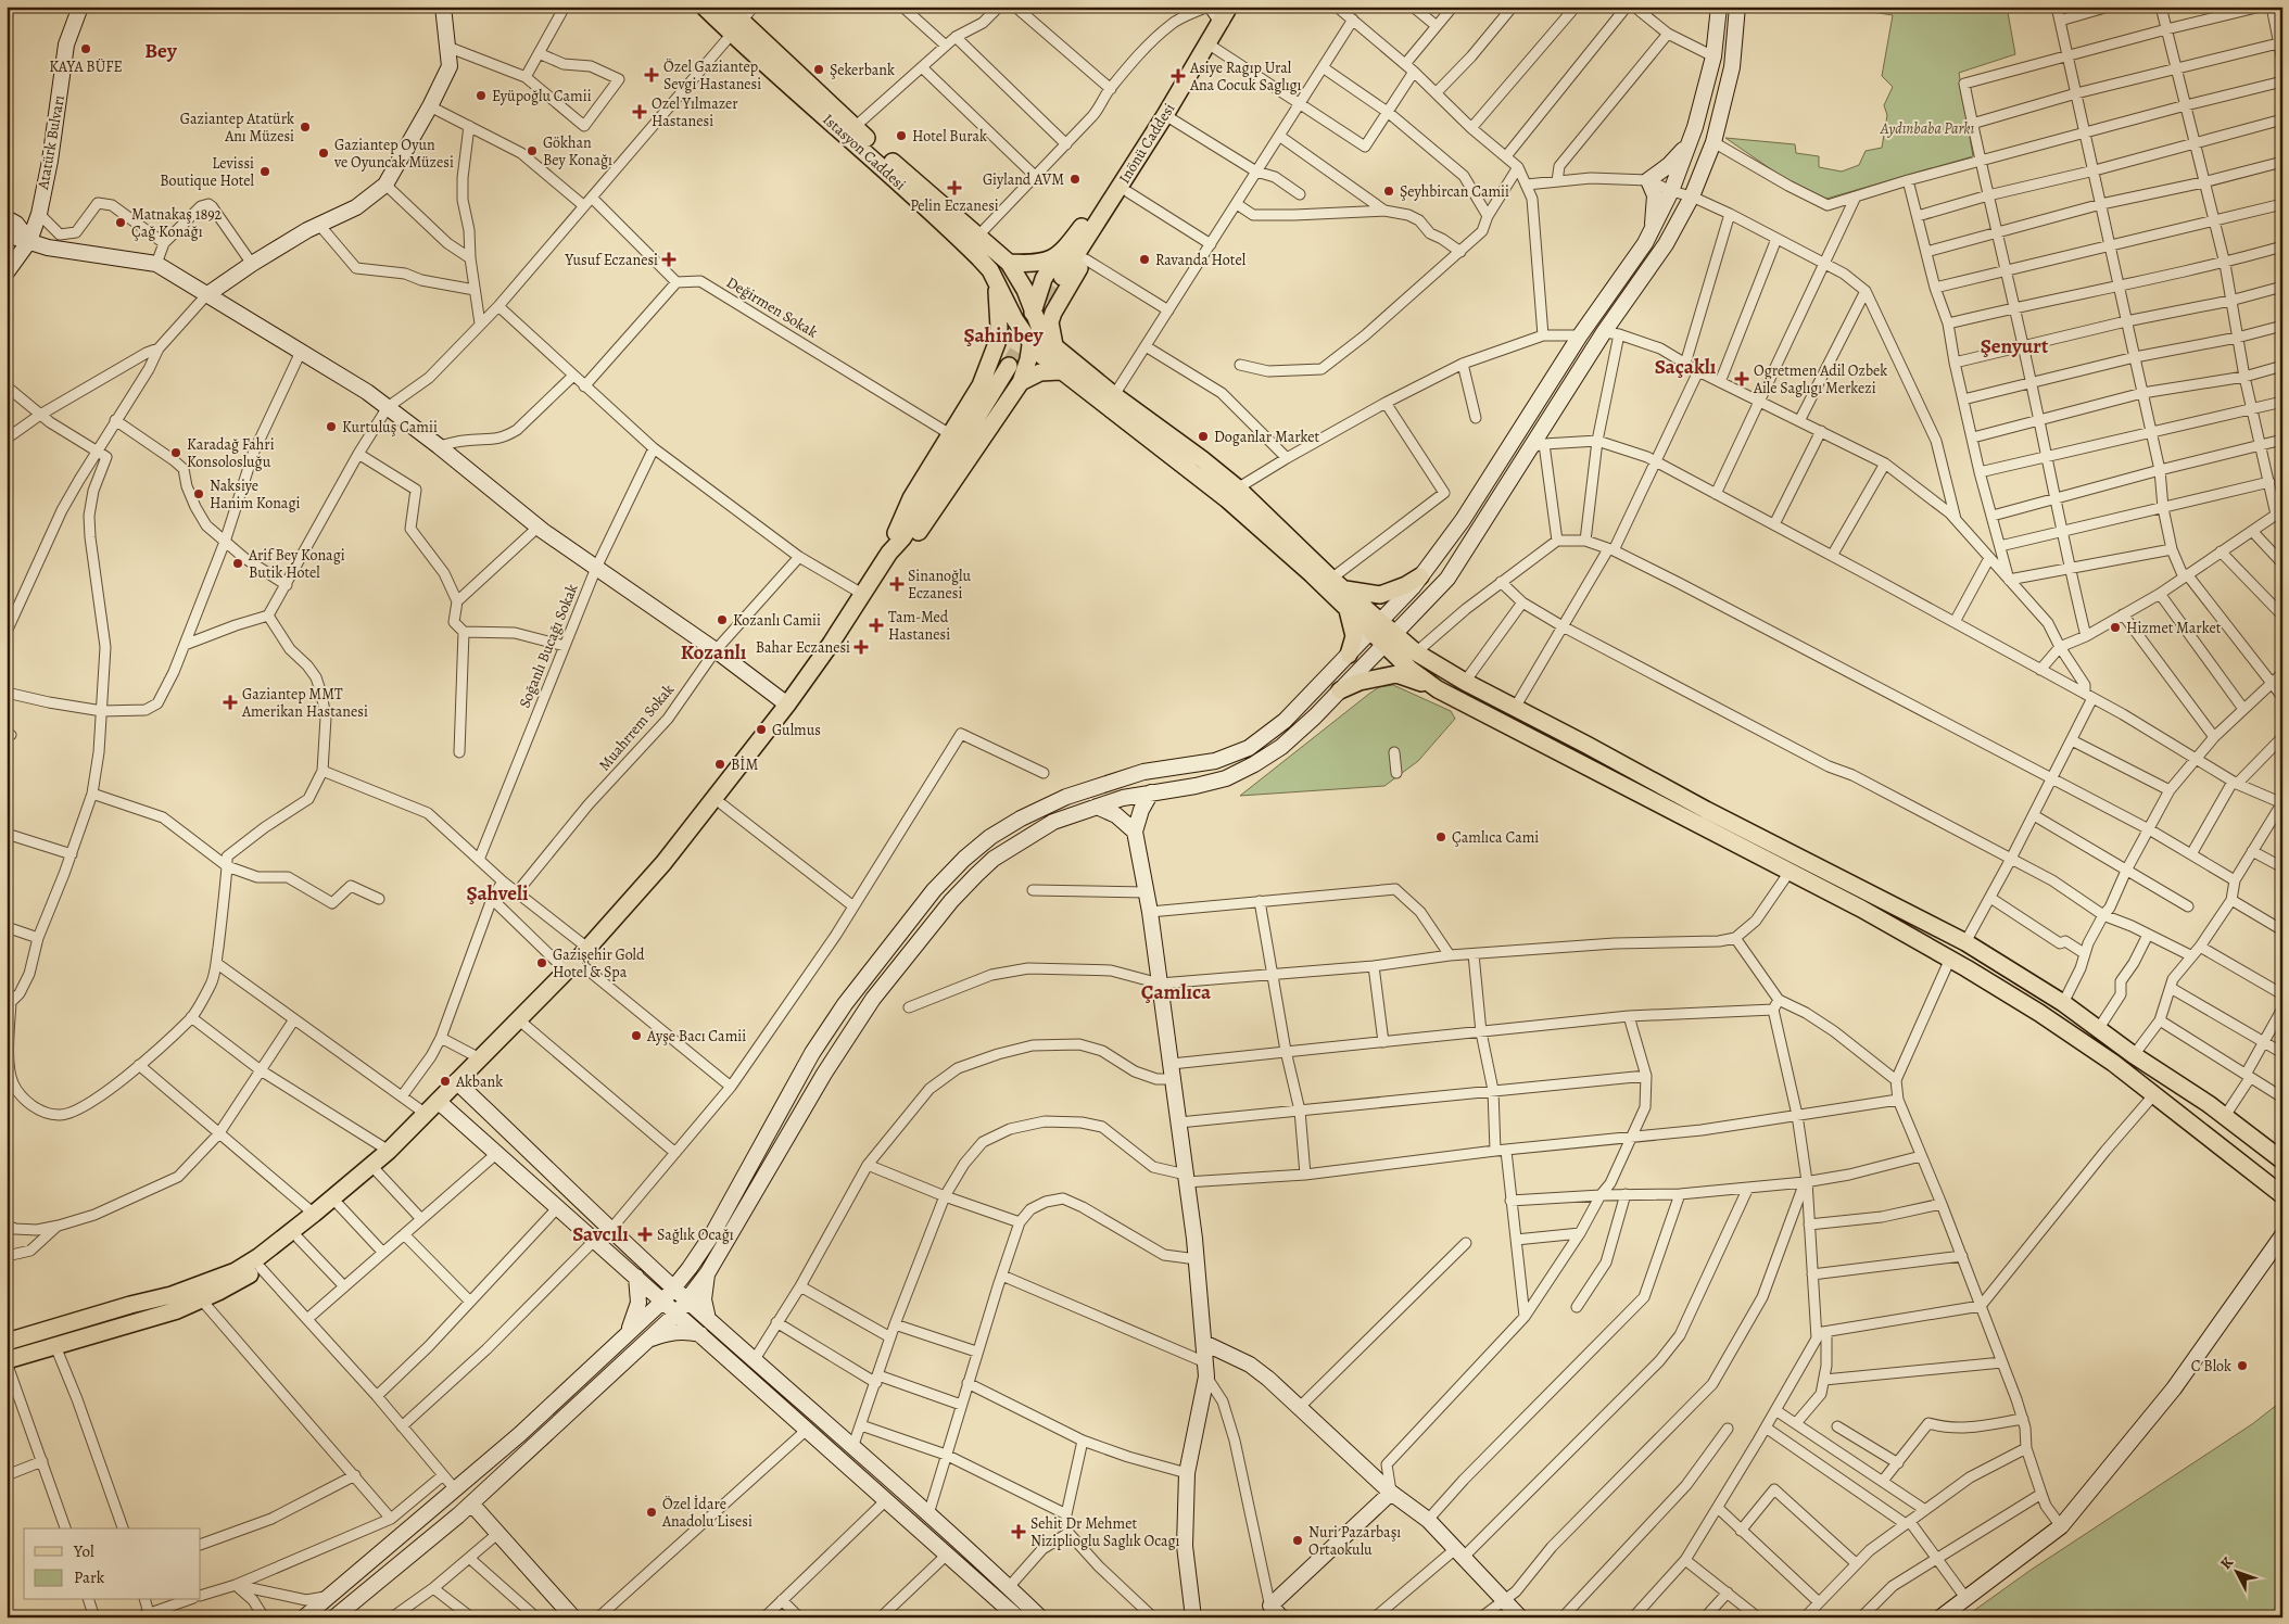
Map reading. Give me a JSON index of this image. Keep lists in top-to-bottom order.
{
  "streets": {
    "main road": ["Atatürk Bulvarı", "Inönü Caddesi", "Istasyon Caddesi"],
    "street": ["Değirmen Sokak", "Soğanlı Bucağı Sokak", "Muahrrem Sokak"]
  },
  "districts": [
    "Bey",
    "Şahinbey",
    "Şenyurt",
    "Saçaklı",
    "Kozanlı",
    "Şahveli",
    "Çamlıca",
    "Savcılı"
  ],
  "parks": ["Aydınbaba Parkı"],
  "places": {
    "other": [
      "KAYA BÜFE",
      "Şekerbank",
      "Eyüpoğlu Camii",
      "Gaziantep Atatürk Anı Müzesi",
      "Hotel Burak",
      "Gökhan Bey Konağı",
      "Gaziantep Oyun ve Oyuncak Müzesi",
      "Levissi Boutique Hotel",
      "Giyland AVM",
      "Şeyhbircan Camii",
      "Matnakaş 1892 Çağ Konağı",
      "Ravanda Hotel",
      "Kurtuluş Camii",
      "Doganlar Market",
      "Karadağ Fahri Konsolosluğu",
      "Naksiye Hanim Konagi",
      "Arif Bey Konagi Butik Hotel",
      "Kozanlı Camii",
      "Hizmet Market",
      "Gulmus",
      "BİM",
      "Çamlıca Cami",
      "Gazişehir Gold Hotel & Spa",
      "Ayşe Bacı Camii",
      "Akbank",
      "C Blok",
      "Özel İdare Anadolu Lisesi",
      "Nuri Pazarbaşı Ortaokulu"
    ],
    "health": [
      "Özel Gaziantep Sevgi Hastanesi",
      "Asiye Ragıp Ural Ana Cocuk Saglıgı",
      "Ozel Yılmazer Hastanesi",
      "Pelin Eczanesi",
      "Yusuf Eczanesi",
      "Ogretmen Adil Ozbek Aile Saglıgı Merkezi",
      "Sinanoğlu Eczanesi",
      "Tam-Med Hastanesi",
      "Bahar Eczanesi",
      "Gaziantep MMT Amerikan Hastanesi",
      "Sağlık Ocağı",
      "Sehit Dr Mehmet Niziplioglu Saglık Ocagı"
    ]
  },
  "legend": ["Yol", "Park"],
  "north": "top left"
}
